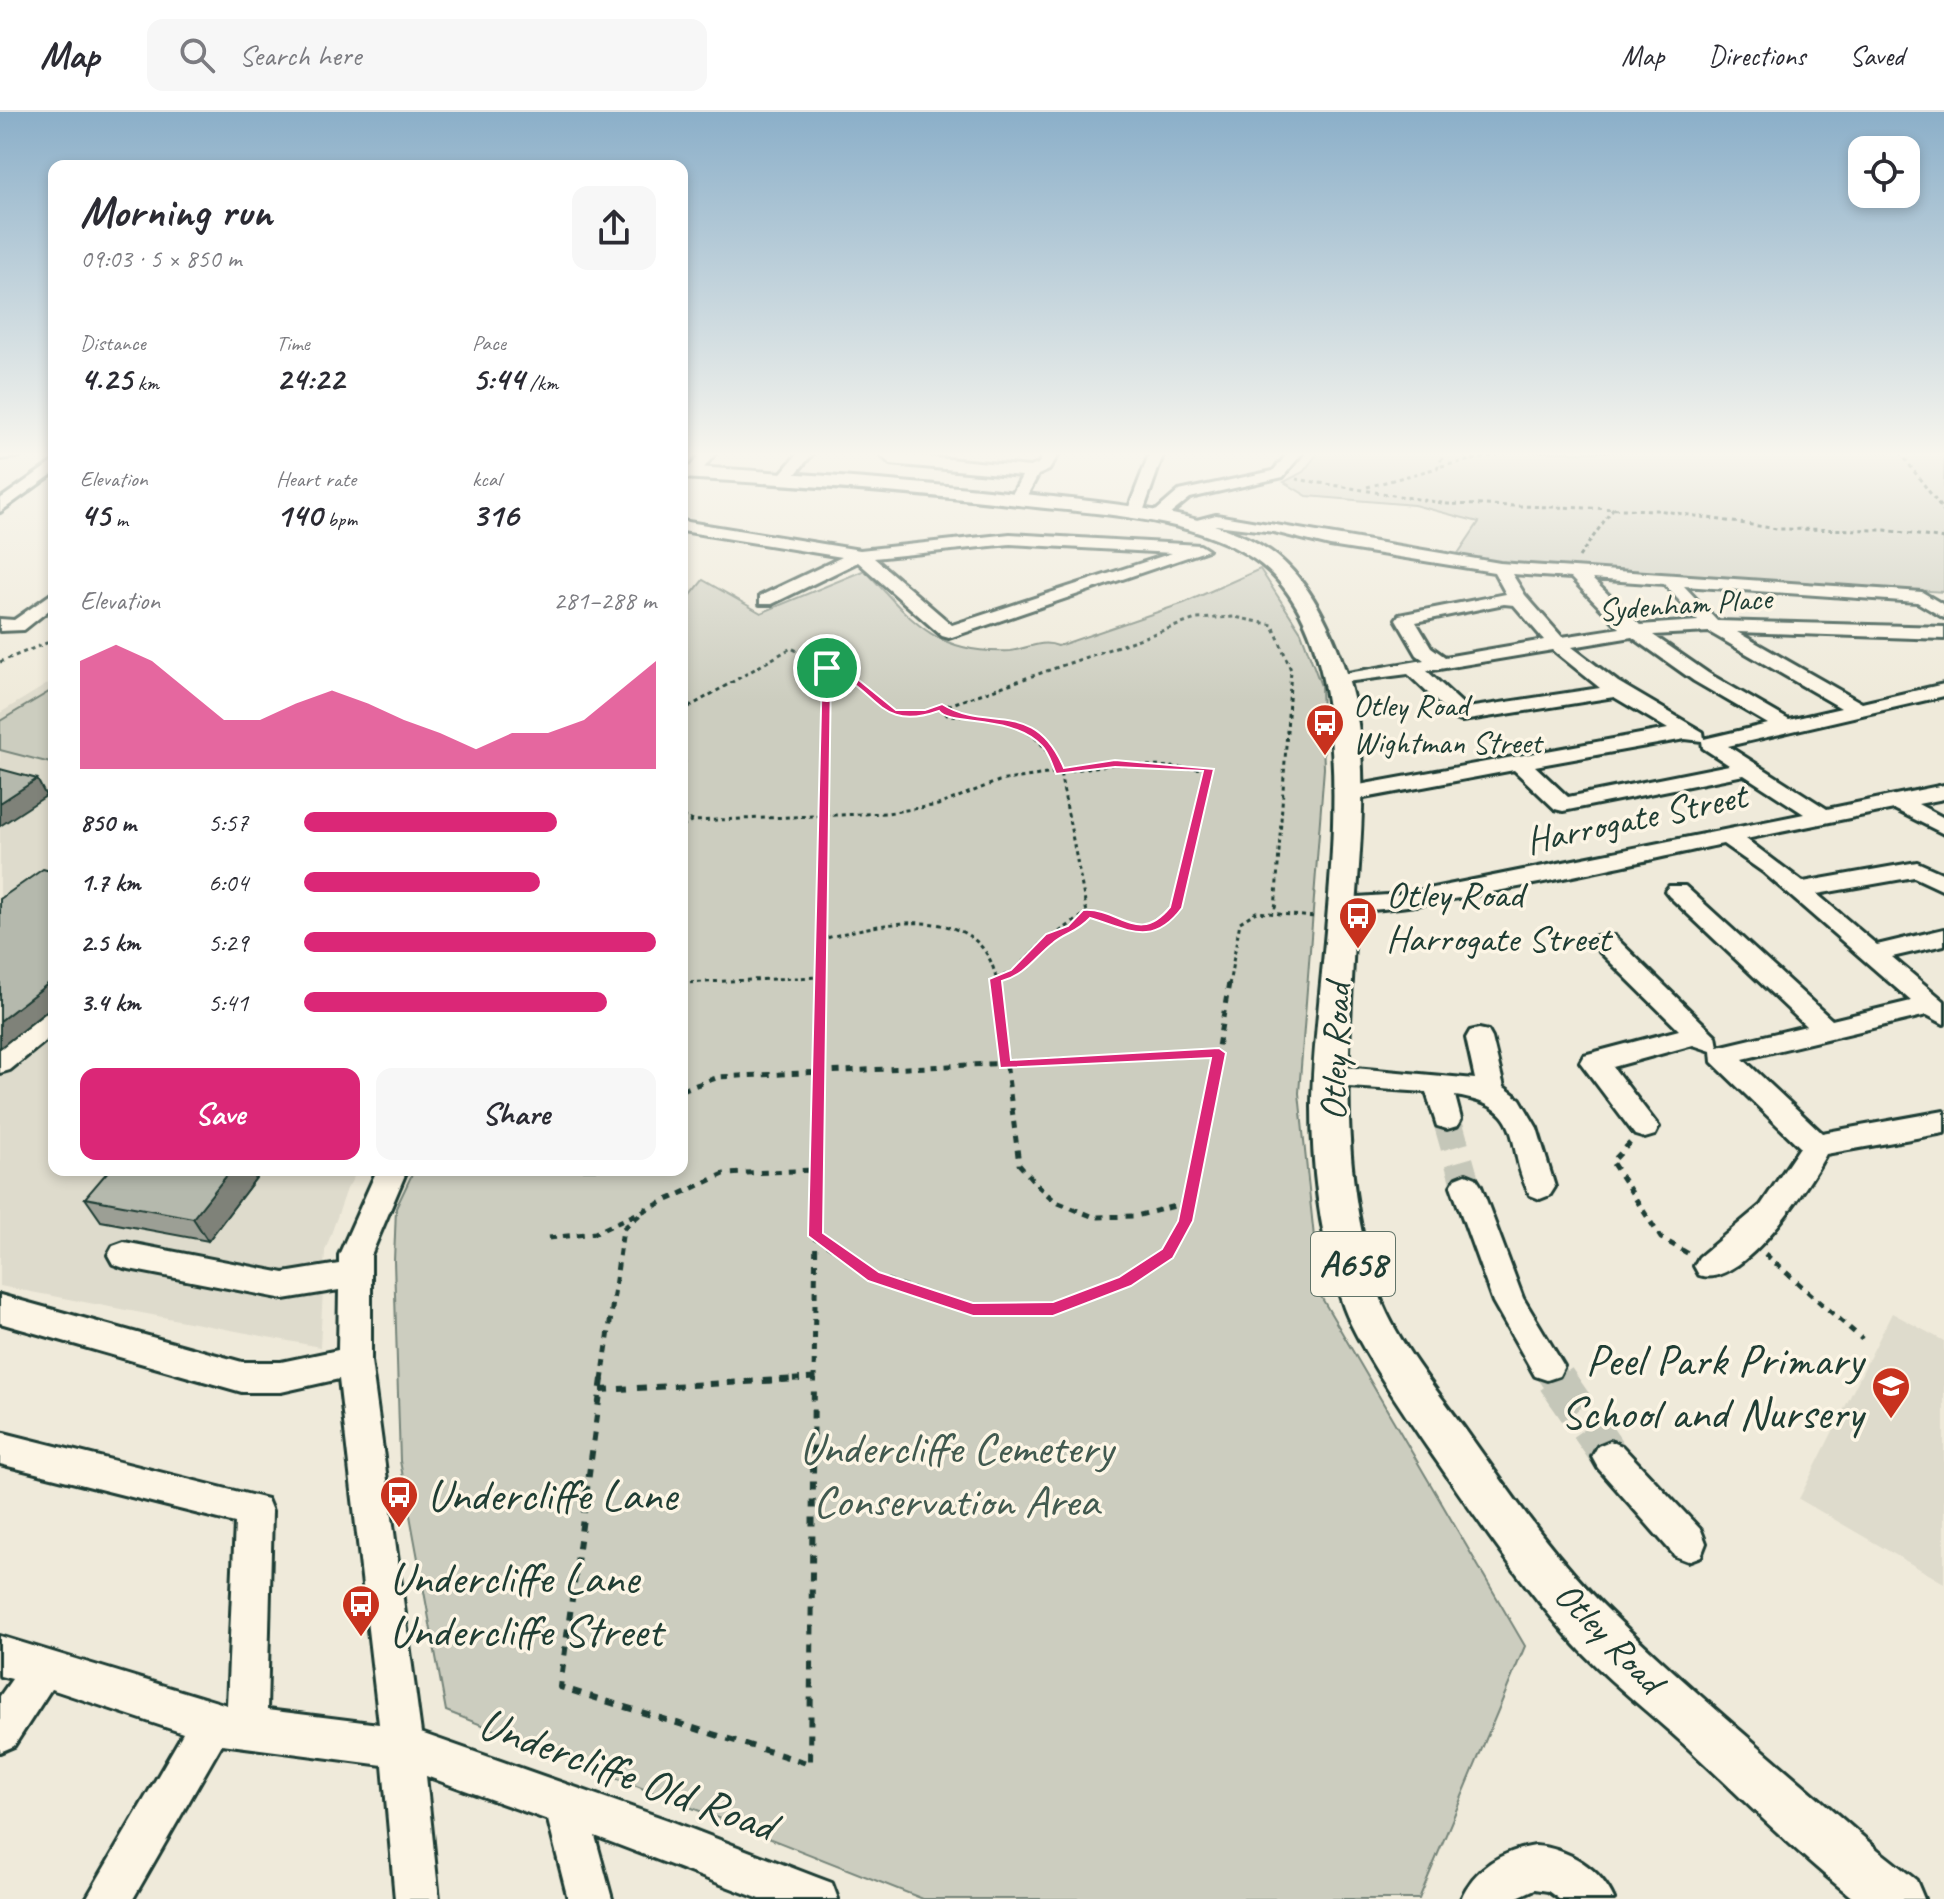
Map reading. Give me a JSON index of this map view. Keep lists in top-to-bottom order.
{
  "streets": {
    "main road": ["Otley Road", "A658"],
    "street": ["Sydenham Place", "Harrogate Street", "Undercliffe Old Road"]
  },
  "crossings": [
    ["Sydenham Place", "Otley Road"],
    ["Harrogate Street", "Otley Road"]
  ],
  "parks": ["Undercliffe Cemetery Conservation Area"],
  "places": {
    "bus stop": [
      "Otley Road Wightman Street",
      "Otley Road Harrogate Street",
      "Undercliffe Lane",
      "Undercliffe Lane Undercliffe Street"
    ],
    "school or university": ["Peel Park Primary School and Nursery"]
  },
  "page": {
    "header": "Map",
    "search": "Search here",
    "nav": ["Map", "Directions", "Saved"],
    "heading": ["Morning run", "09:03 · 5 × 850 m"],
    "stats": [
      ["Distance", "4.25 km"],
      ["Time", "24:22"],
      ["Pace", "5:44 /km"],
      ["Elevation", "45 m"],
      ["Heart rate", "140 bpm"],
      ["kcal", "316"]
    ],
    "chart": ["Elevation", "281–288 m"],
    "list": [
      {
        "name": "850 m",
        "note": "5:57"
      },
      {
        "name": "1.7 km",
        "note": "6:04"
      },
      {
        "name": "2.5 km",
        "note": "5:29"
      },
      {
        "name": "3.4 km",
        "note": "5:41"
      }
    ],
    "buttons": ["Save", "Share"]
  }
}
